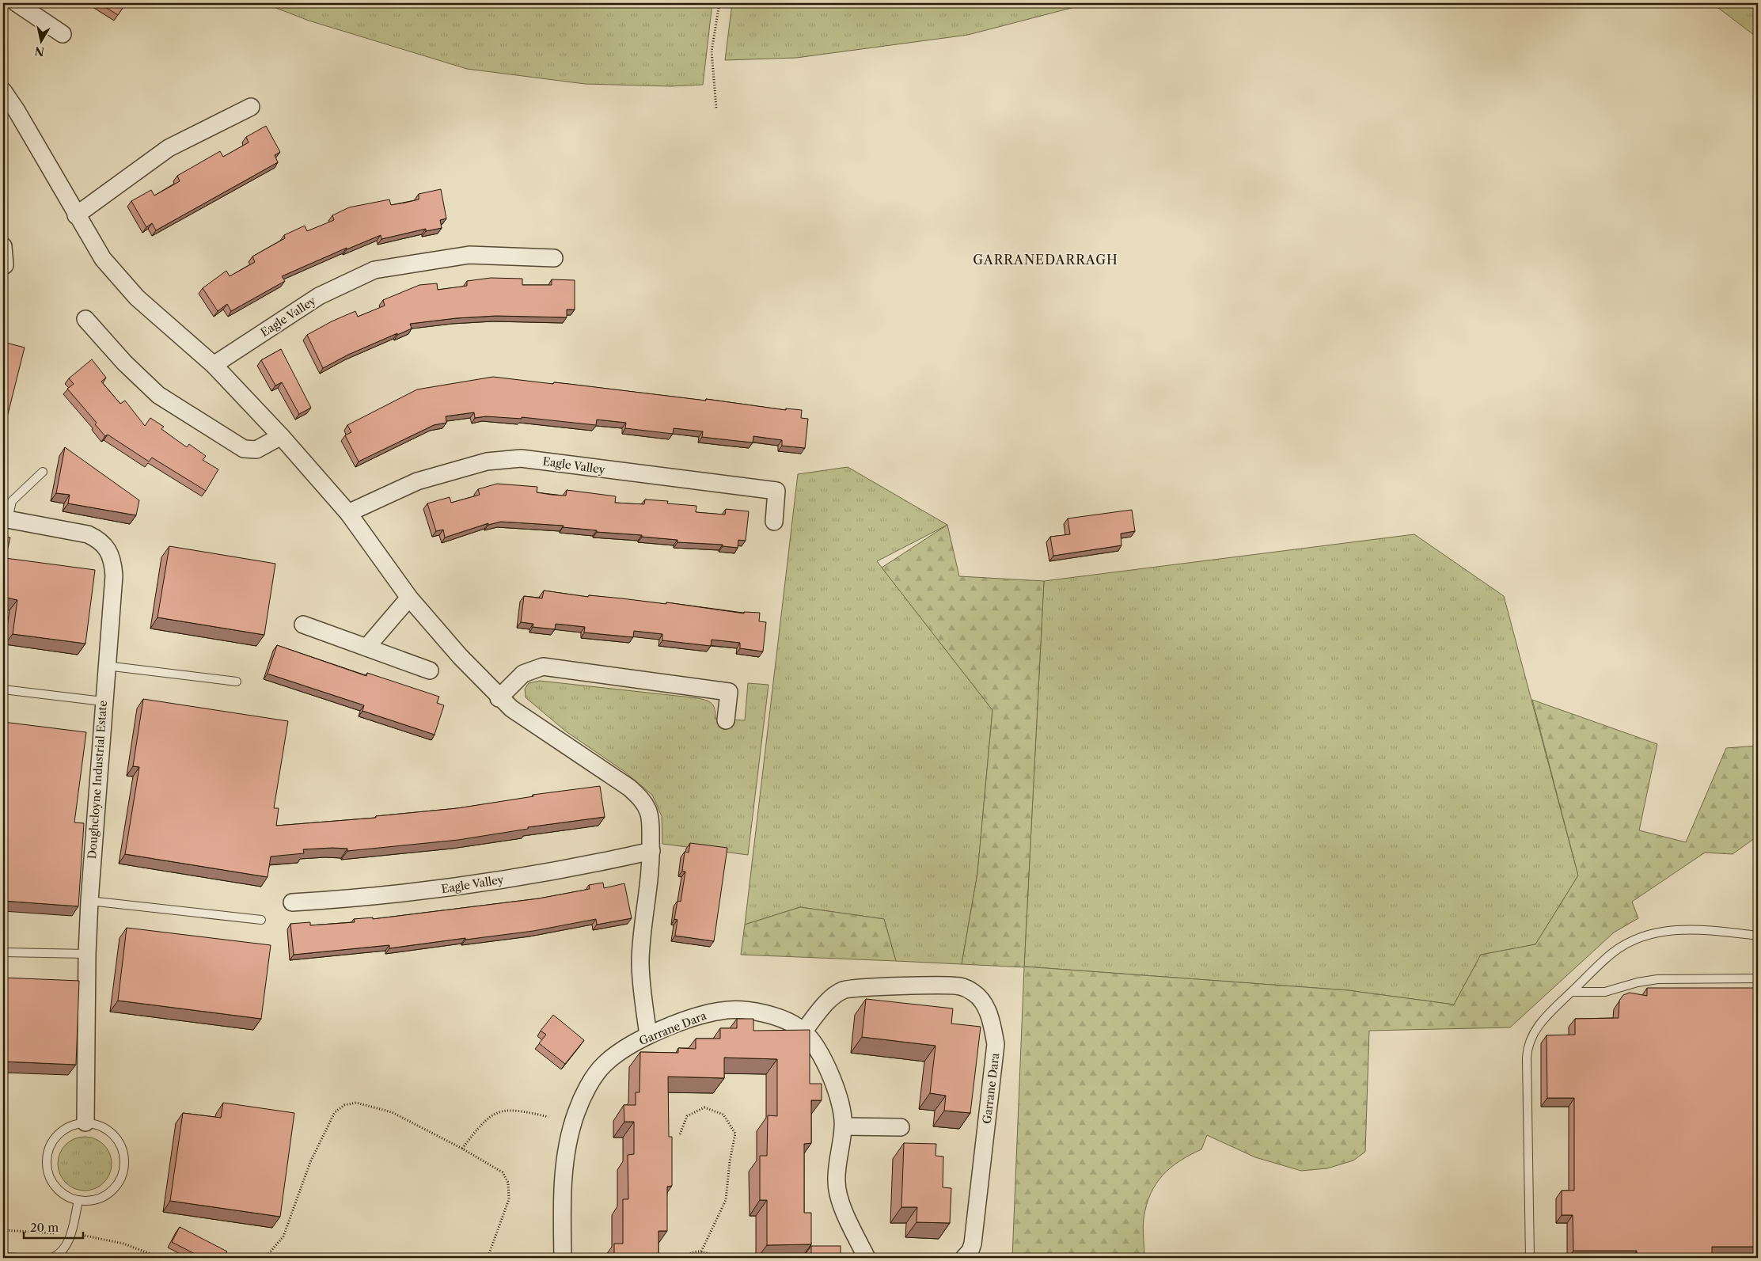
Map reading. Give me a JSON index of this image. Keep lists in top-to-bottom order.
{
  "streets": {
    "street": ["Eagle Valley", "Doughcloyne Industrial Estate", "Garrane Dara"]
  },
  "districts": ["GARRANEDARRAGH"],
  "scale_bar": "20 m",
  "north": "bottom"
}
